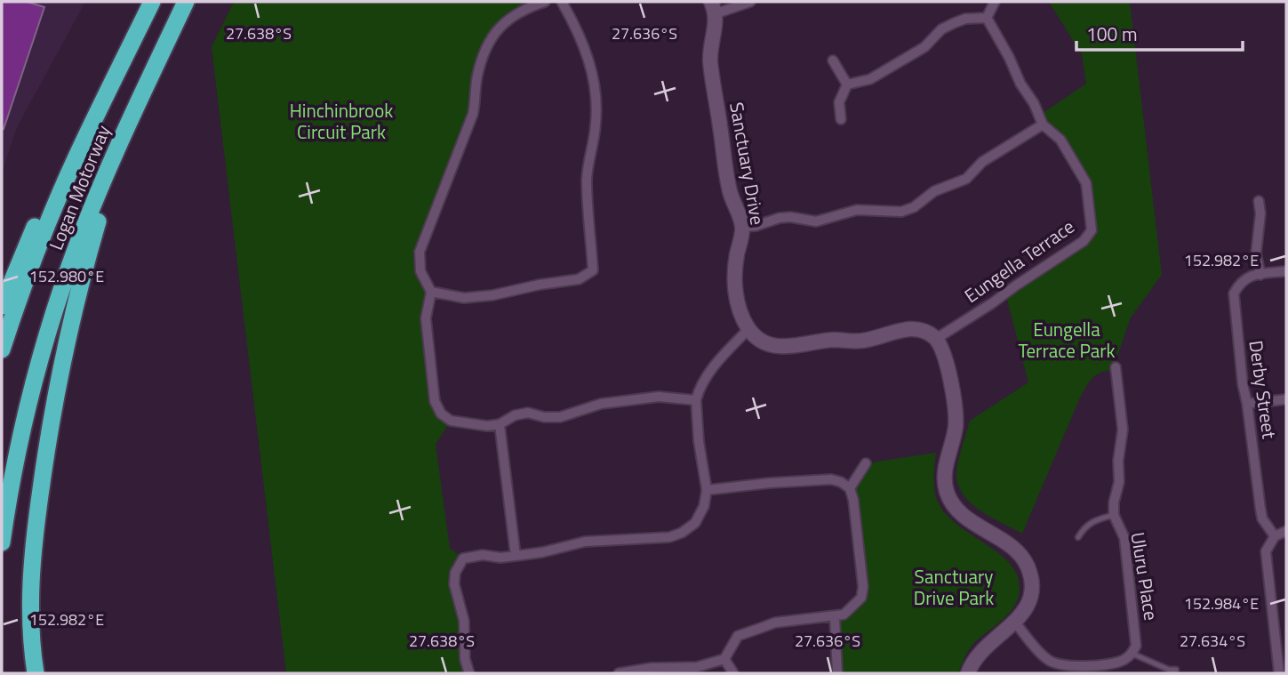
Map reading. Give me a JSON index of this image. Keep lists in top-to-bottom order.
{
  "streets": {
    "highway": ["Logan Motorway"],
    "street": [
      "Sanctuary Drive",
      "Eungella Terrace",
      "Derby Street",
      "Uluru Place"
    ]
  },
  "parks": ["Hinchinbrook Circuit Park", "Eungella Terrace Park", "Sanctuary Drive Park"],
  "scale_bar": "100 m",
  "coordinates": [
    "27.638°S",
    "27.636°S",
    "152.982°E",
    "152.980°E",
    "152.984°E",
    "27.634°S"
  ]
}
